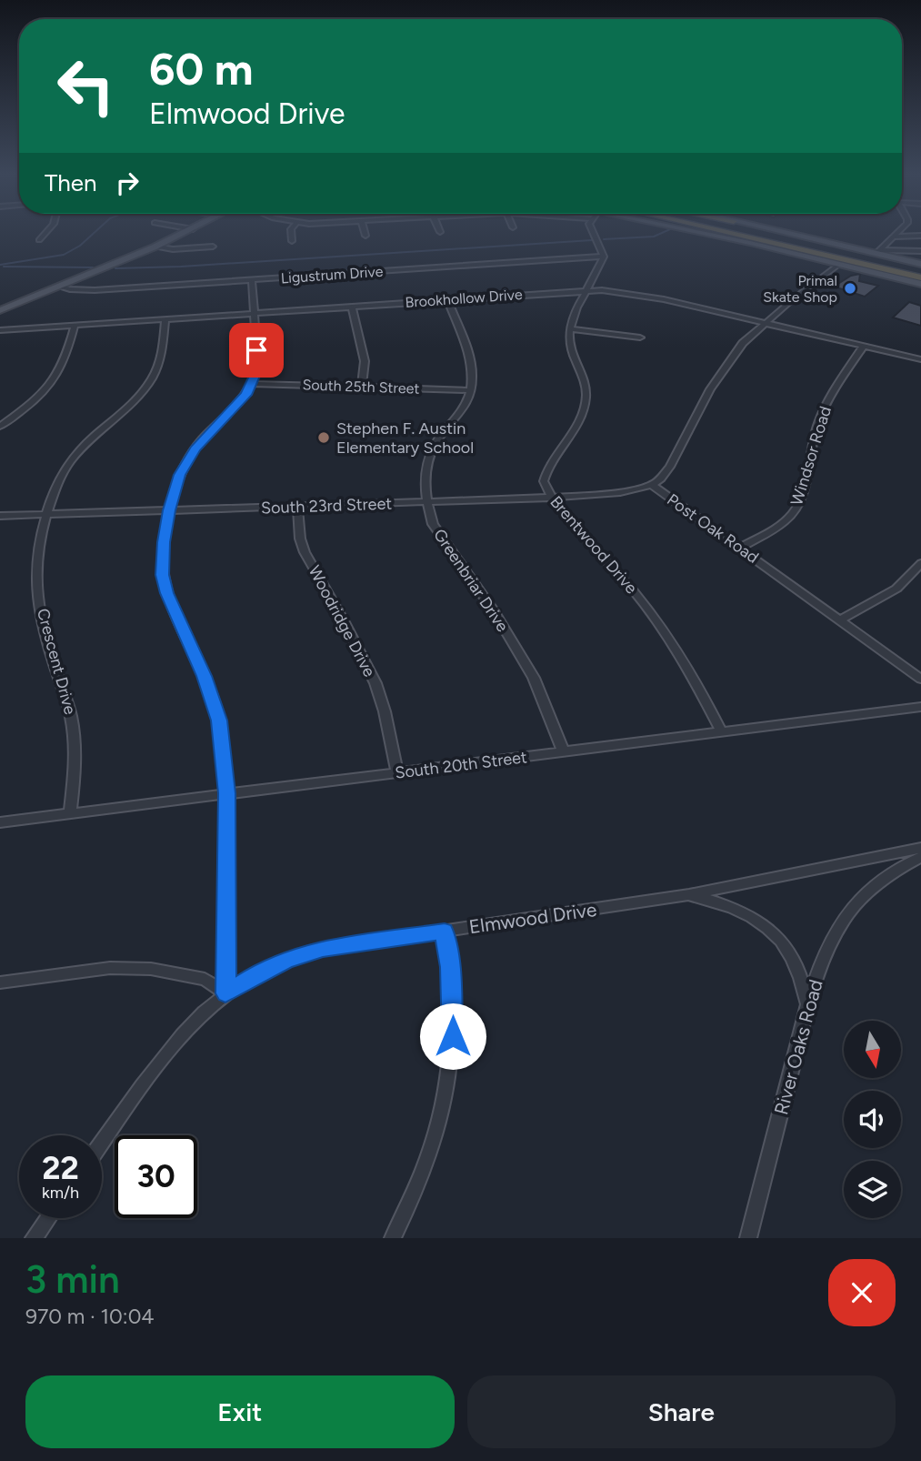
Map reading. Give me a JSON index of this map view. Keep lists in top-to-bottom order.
{
  "streets": {
    "street": [
      "Ligustrum Drive",
      "Brookhollow Drive",
      "South 25th Street",
      "Windsor Road",
      "South 23rd Street",
      "Post Oak Road",
      "Brentwood Drive",
      "Greenbriar Drive",
      "Woodridge Drive",
      "Crescent Drive",
      "South 20th Street",
      "Elmwood Drive",
      "River Oaks Road"
    ]
  },
  "crossings": [
    ["Ligustrum Drive", "Brentwood Drive"],
    ["Brookhollow Drive", "Windsor Road"],
    ["Brookhollow Drive", "Post Oak Road"],
    ["Brookhollow Drive", "Brentwood Drive"],
    ["Brookhollow Drive", "Crescent Drive"],
    ["South 25th Street", "Greenbriar Drive"],
    ["Windsor Road", "Post Oak Road"],
    ["South 23rd Street", "Post Oak Road"],
    ["South 23rd Street", "Brentwood Drive"],
    ["South 23rd Street", "Greenbriar Drive"],
    ["South 23rd Street", "Woodridge Drive"],
    ["South 23rd Street", "Crescent Drive"],
    ["Brentwood Drive", "South 20th Street"],
    ["Greenbriar Drive", "South 20th Street"],
    ["Woodridge Drive", "South 20th Street"],
    ["Crescent Drive", "South 20th Street"],
    ["Elmwood Drive", "River Oaks Road"]
  ],
  "places": ["Primal Skate Shop", "Stephen F. Austin Elementary School"],
  "north": "bottom",
  "page": {
    "turn": ["60 m", "Elmwood Drive"],
    "then": "Then",
    "speed": "22 km/h",
    "limit": "30",
    "heading": ["3 min", "970 m · 10:04"],
    "buttons": ["Exit", "Share"]
  }
}
